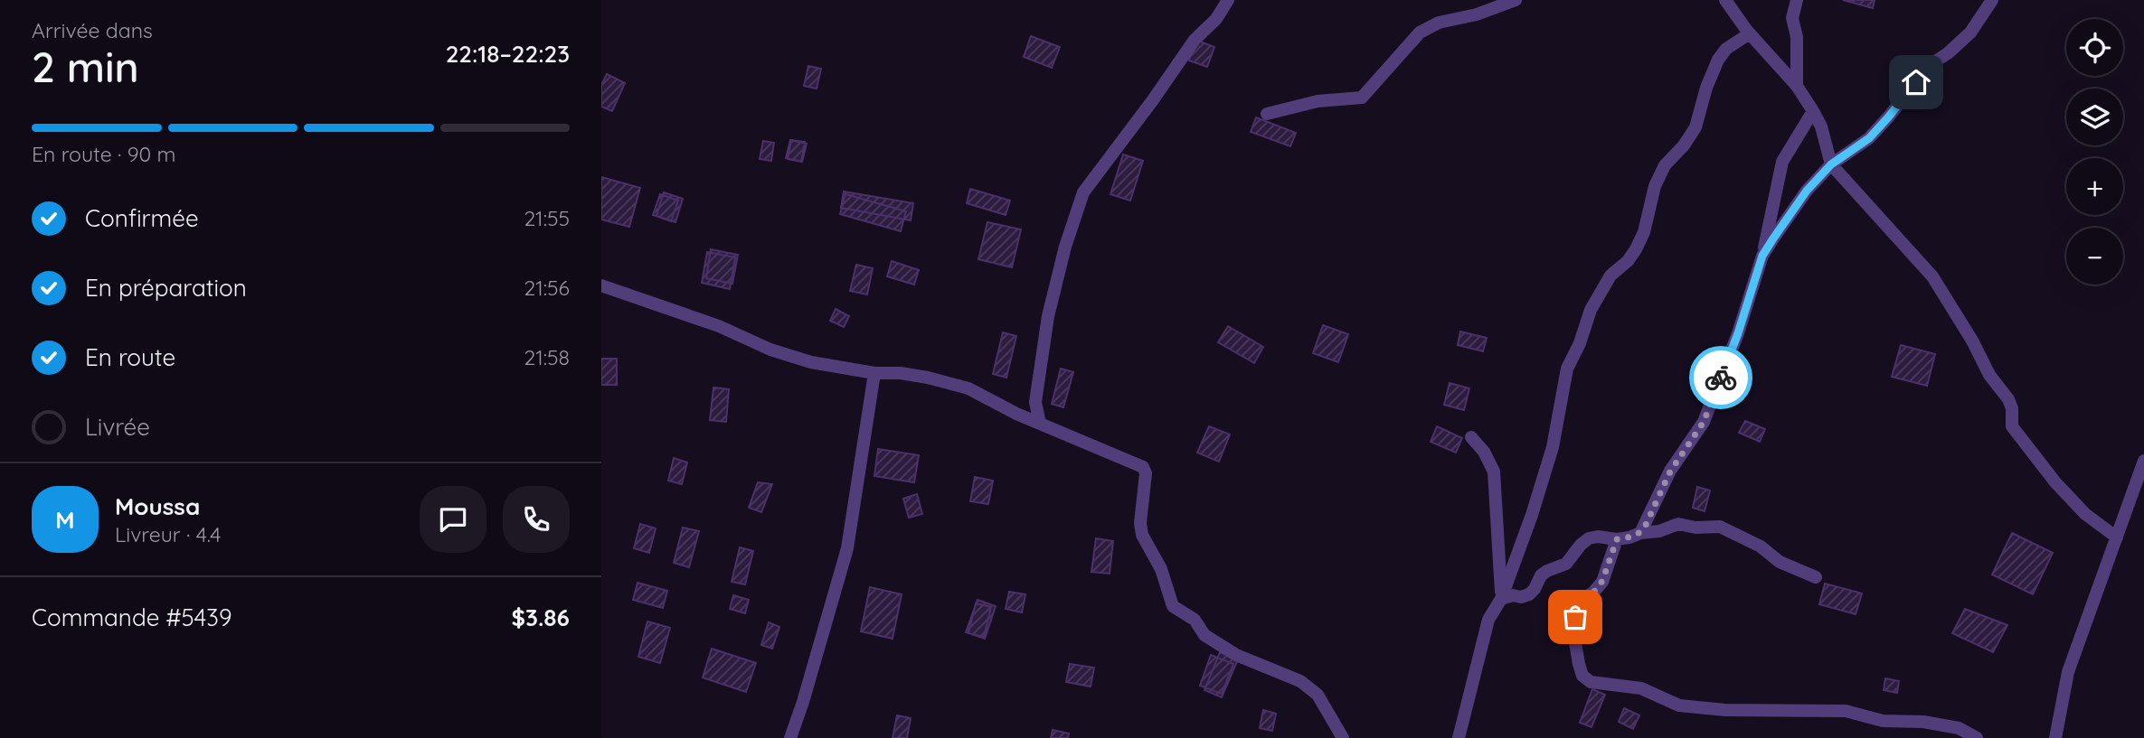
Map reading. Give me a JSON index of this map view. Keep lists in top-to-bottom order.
{
  "page": {
    "heading": ["2 min", "Arrivée dans", "22:18–22:23"],
    "panel": [
      "Moussa",
      "Livreur · 4.4",
      "Commande #5439",
      "$3.86"
    ],
    "map_buttons": ["+", "−"],
    "bar": "En route · 90 m",
    "list": [
      ["Confirmée", "21:55"],
      ["En préparation", "21:56"],
      ["En route", "21:58"],
      "Livrée"
    ],
    "round": "M"
  }
}
